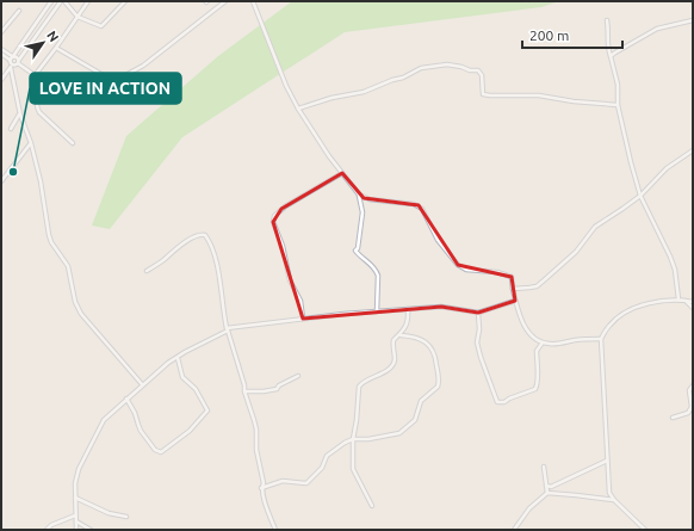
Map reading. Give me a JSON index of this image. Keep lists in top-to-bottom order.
{
  "places": ["LOVE IN ACTION"],
  "scale_bar": "200 m",
  "north": "top right"
}
